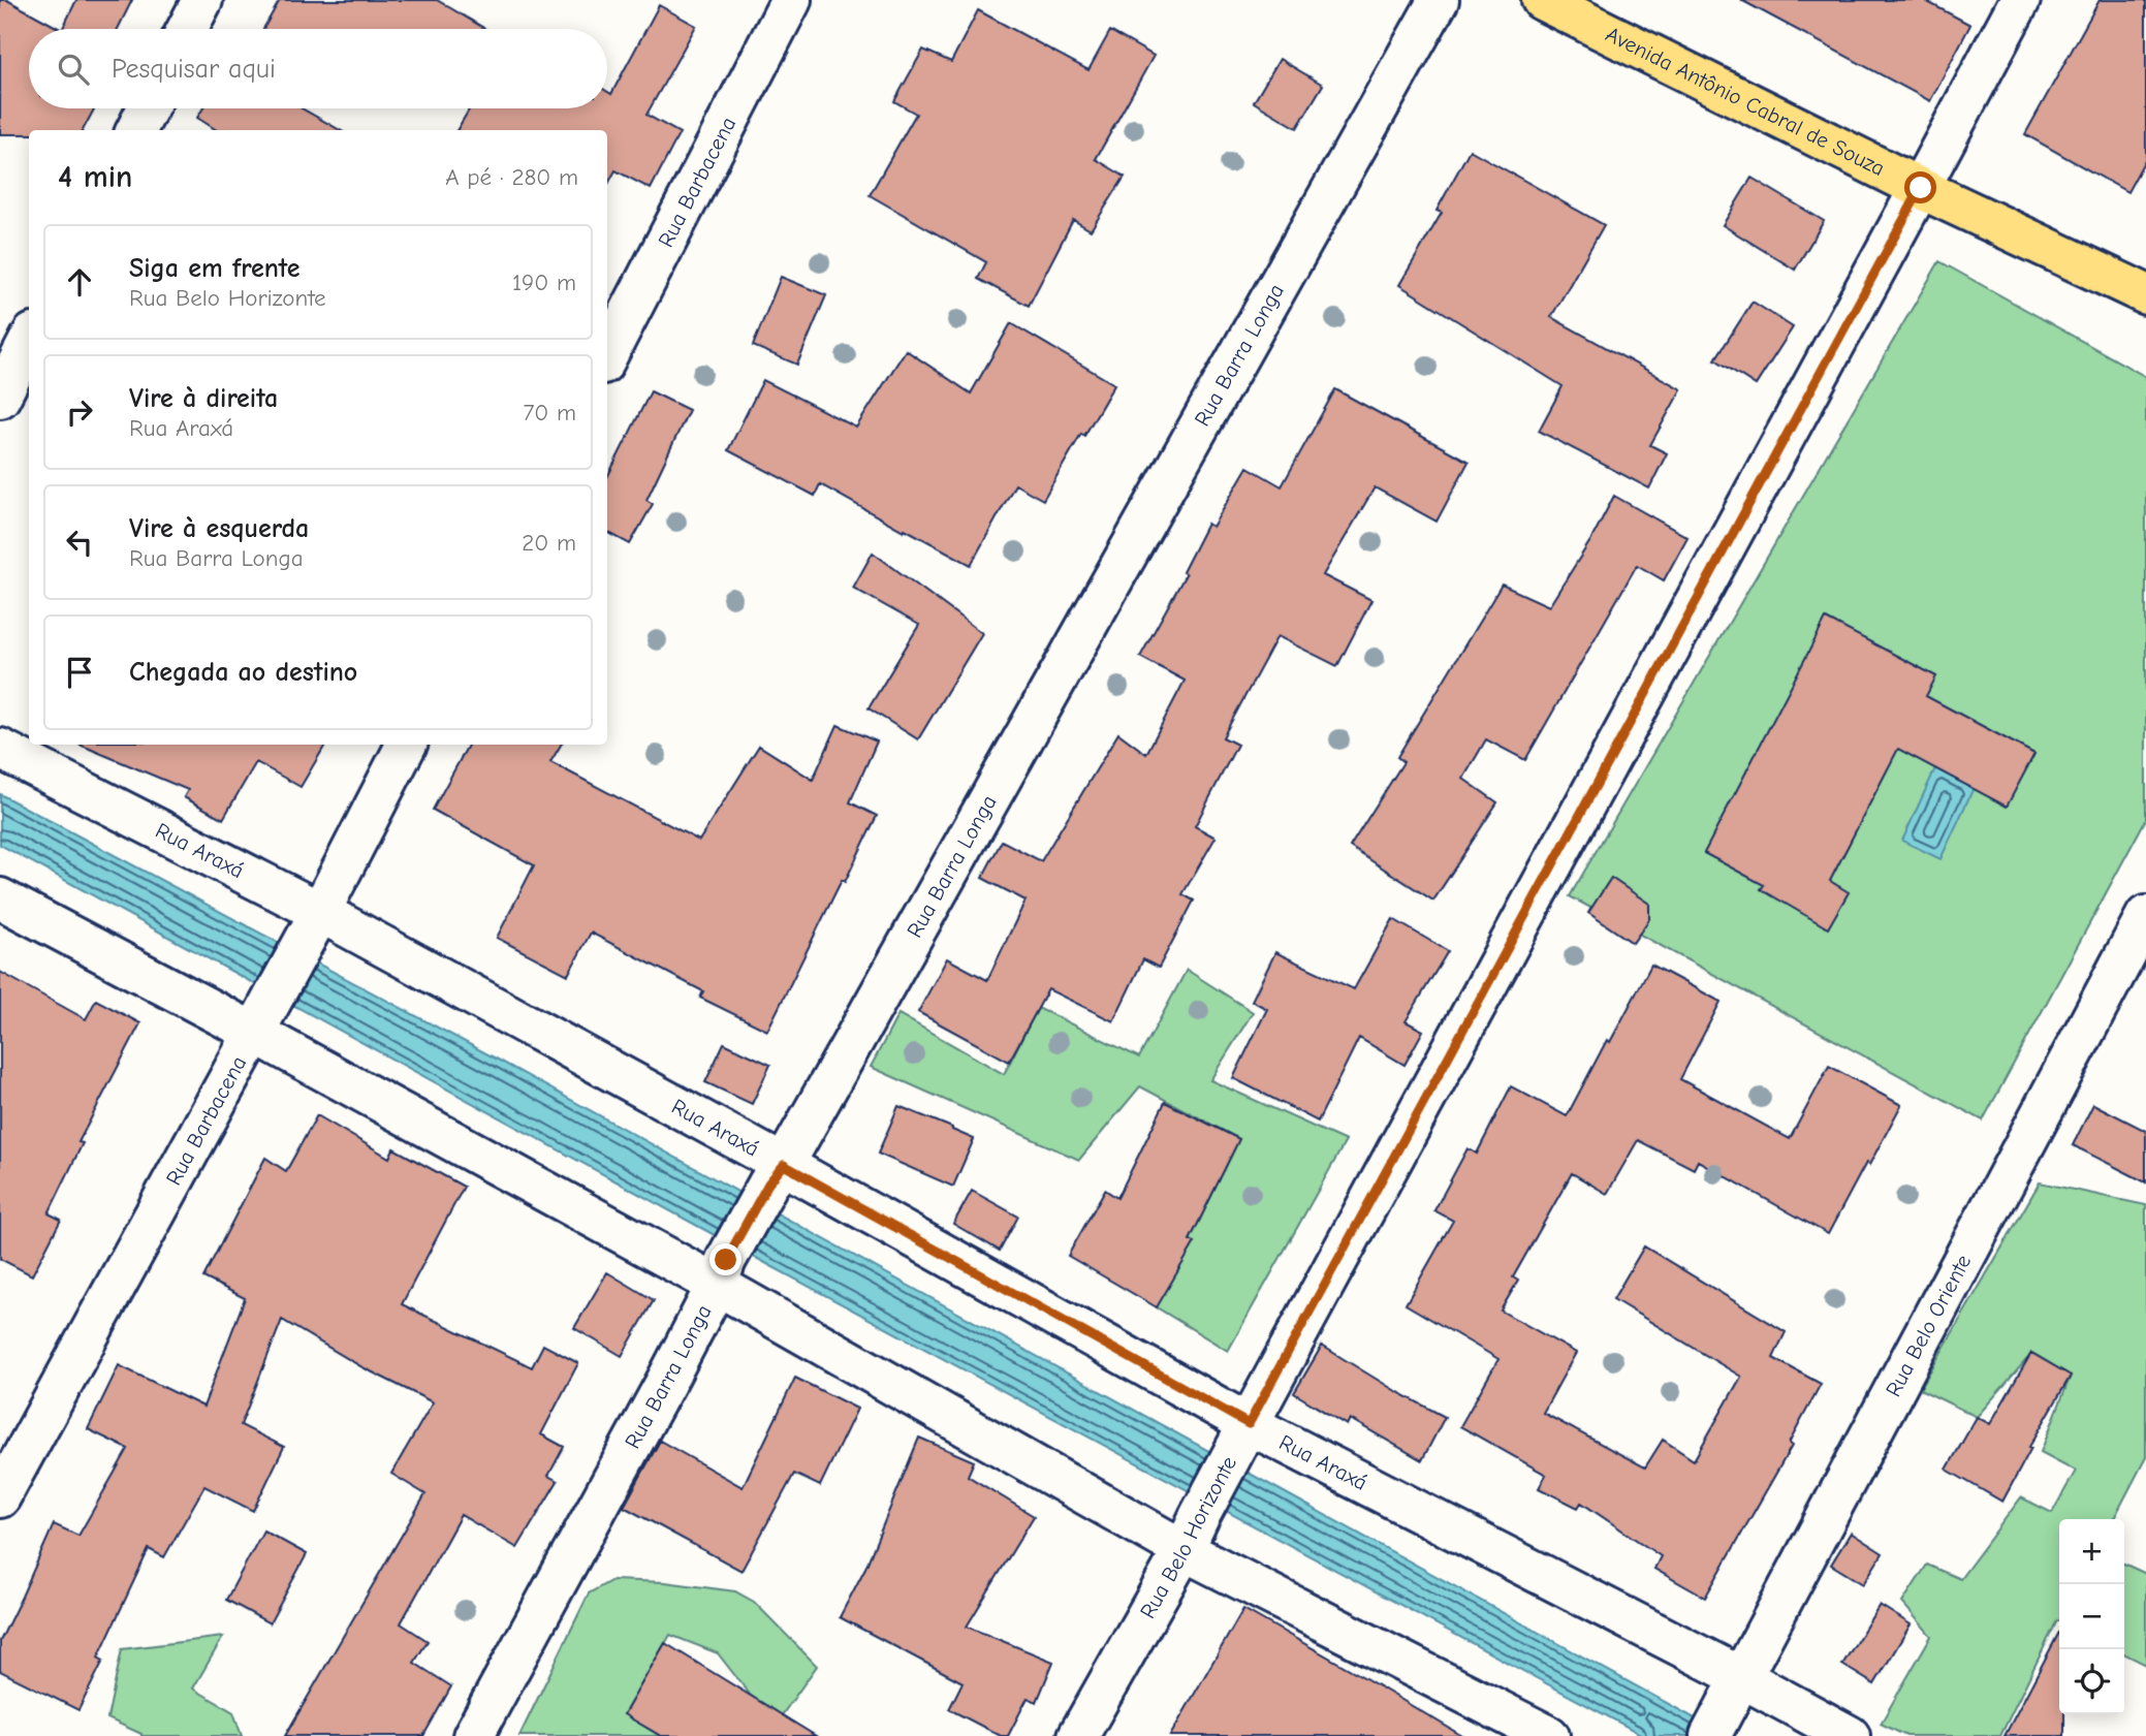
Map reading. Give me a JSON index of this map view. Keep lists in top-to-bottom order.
{
  "streets": {
    "main road": ["Avenida Antônio Cabral de Souza"],
    "street": [
      "Rua Barbacena",
      "Rua Barra Longa",
      "Rua Araxá",
      "Rua Belo Oriente",
      "Rua Belo Horizonte"
    ]
  },
  "crossings": [
    ["Avenida Antônio Cabral de Souza", "Rua Belo Horizonte"],
    ["Rua Barbacena", "Rua Araxá"],
    ["Rua Barra Longa", "Rua Araxá"],
    ["Rua Araxá", "Rua Belo Oriente"],
    ["Rua Araxá", "Rua Belo Horizonte"]
  ],
  "page": {
    "search": "Pesquisar aqui",
    "heading": ["4 min", "A pé · 280 m"],
    "list": [
      ["Siga em frente", "Rua Belo Horizonte", "190 m"],
      ["Vire à direita", "Rua Araxá", "70 m"],
      ["Vire à esquerda", "Rua Barra Longa", "20 m"],
      "Chegada ao destino"
    ],
    "map_buttons": ["+", "−"]
  }
}
